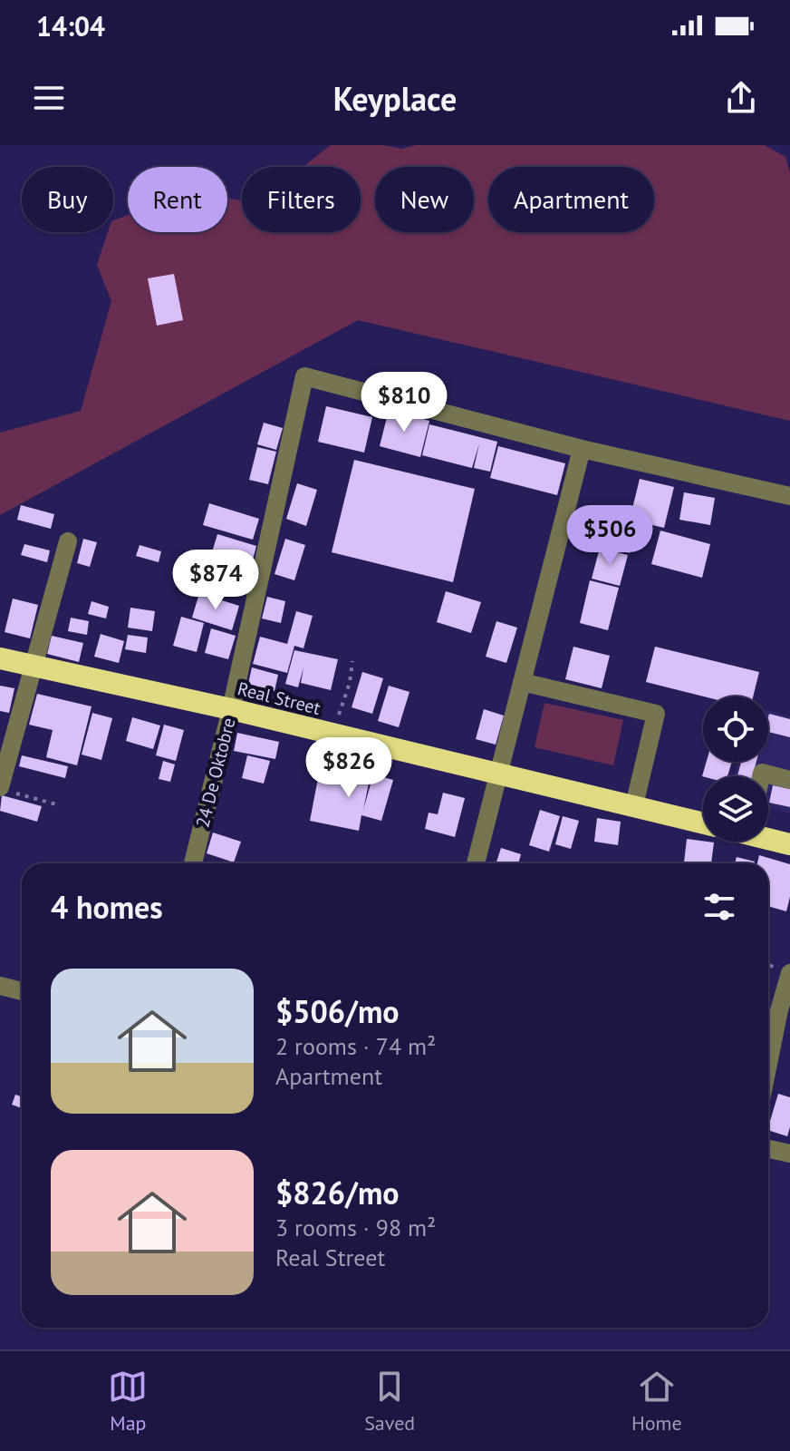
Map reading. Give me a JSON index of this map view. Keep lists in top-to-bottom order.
{
  "streets": {
    "highway": ["Real Street"],
    "street": ["24 De Oktobre"]
  },
  "crossings": [
    ["Real Street", "24 De Oktobre"]
  ],
  "page": {
    "status": "14:04",
    "header": "Keyplace",
    "chip": [
      "Buy",
      "Rent",
      "Filters",
      "New",
      "Apartment"
    ],
    "price": [
      "$810",
      "$506",
      "$874",
      "$826"
    ],
    "heading": "4 homes",
    "list": [
      {
        "name": "$506/mo",
        "note": "2 rooms · 74 m² · Apartment"
      },
      {
        "name": "$826/mo",
        "note": "3 rooms · 98 m² · Real Street"
      }
    ],
    "tabs": ["Map", "Saved", "Home"]
  }
}
